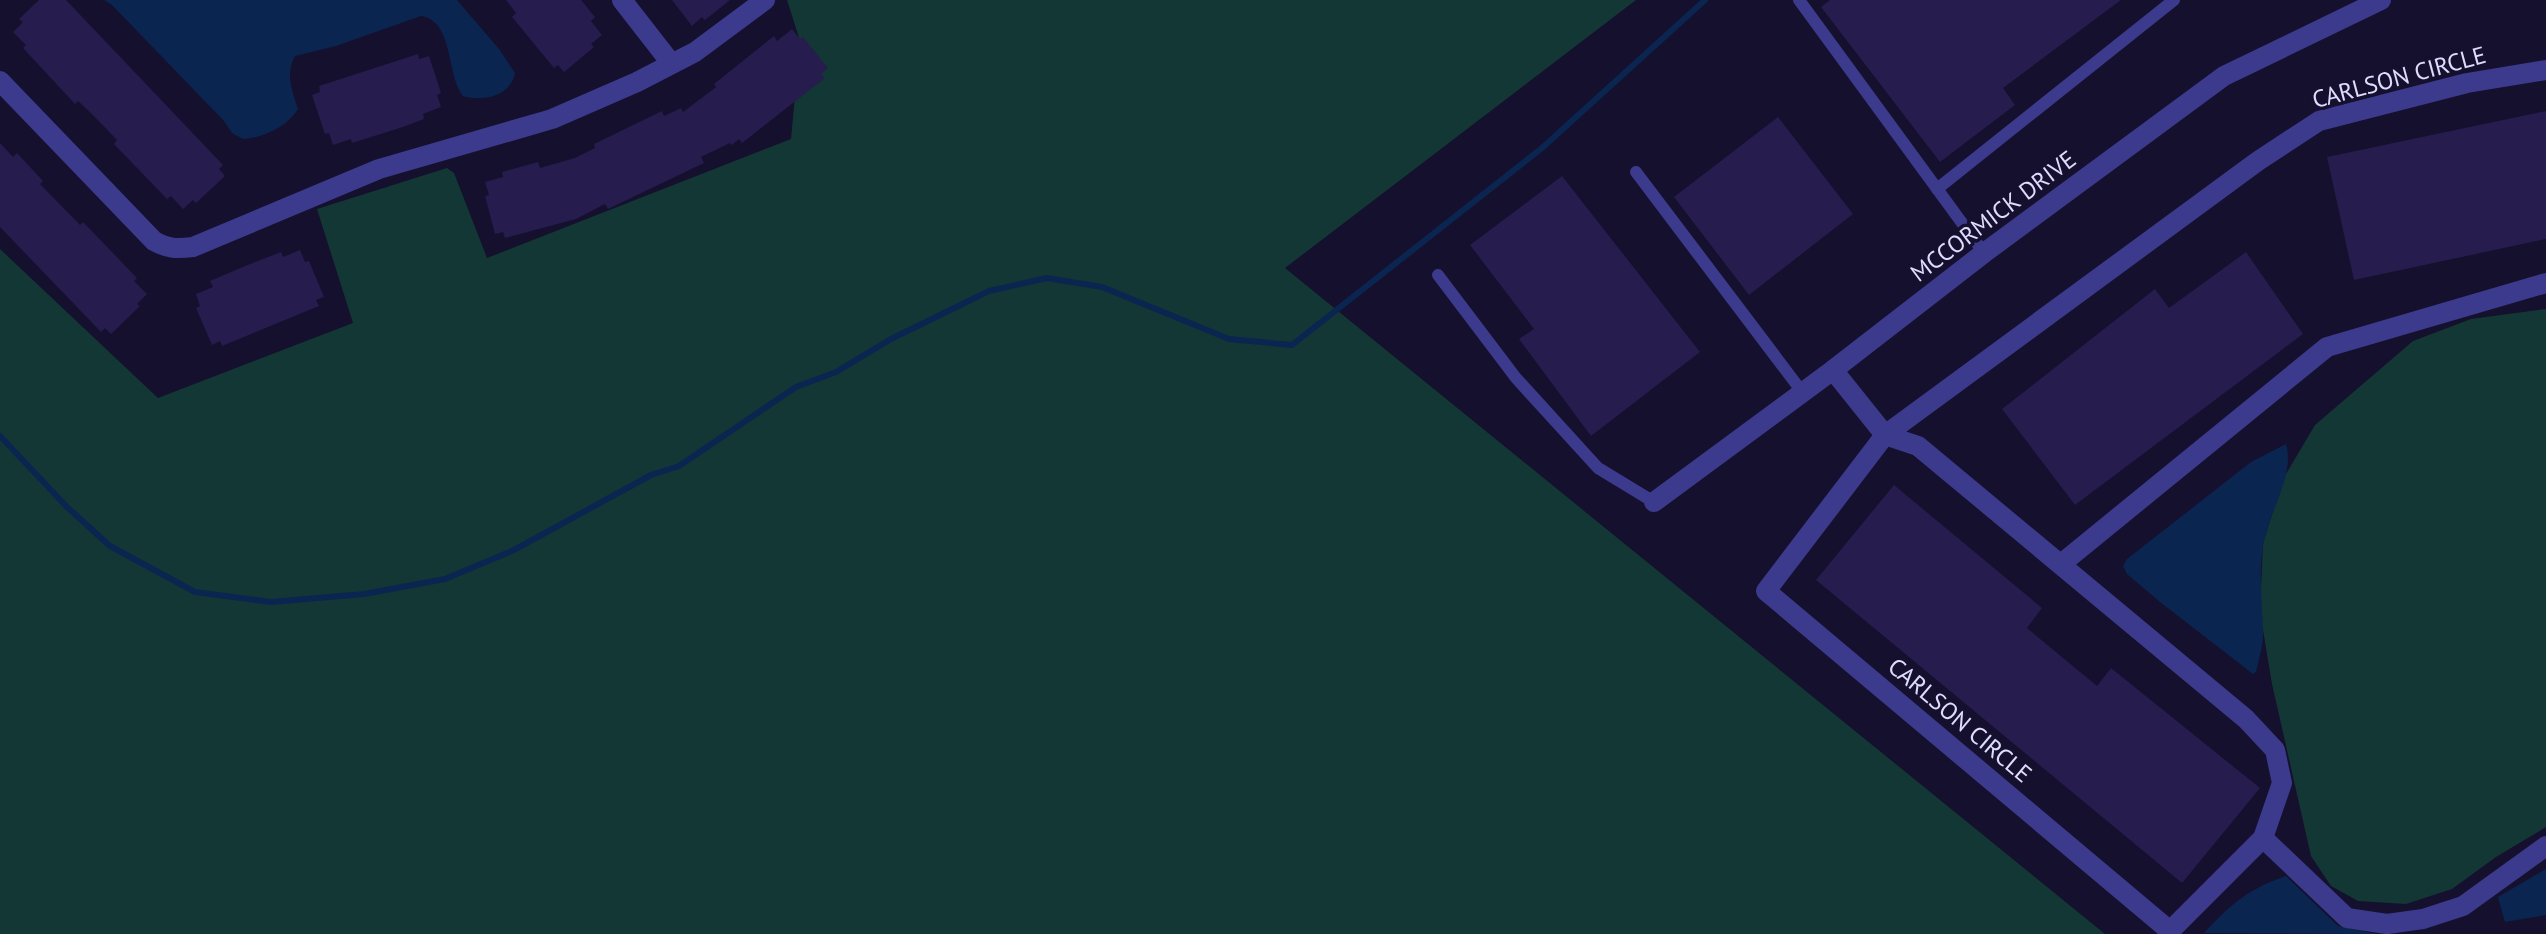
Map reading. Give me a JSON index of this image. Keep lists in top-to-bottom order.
{
  "streets": {
    "street": ["CARLSON CIRCLE", "MCCORMICK DRIVE"]
  }
}
